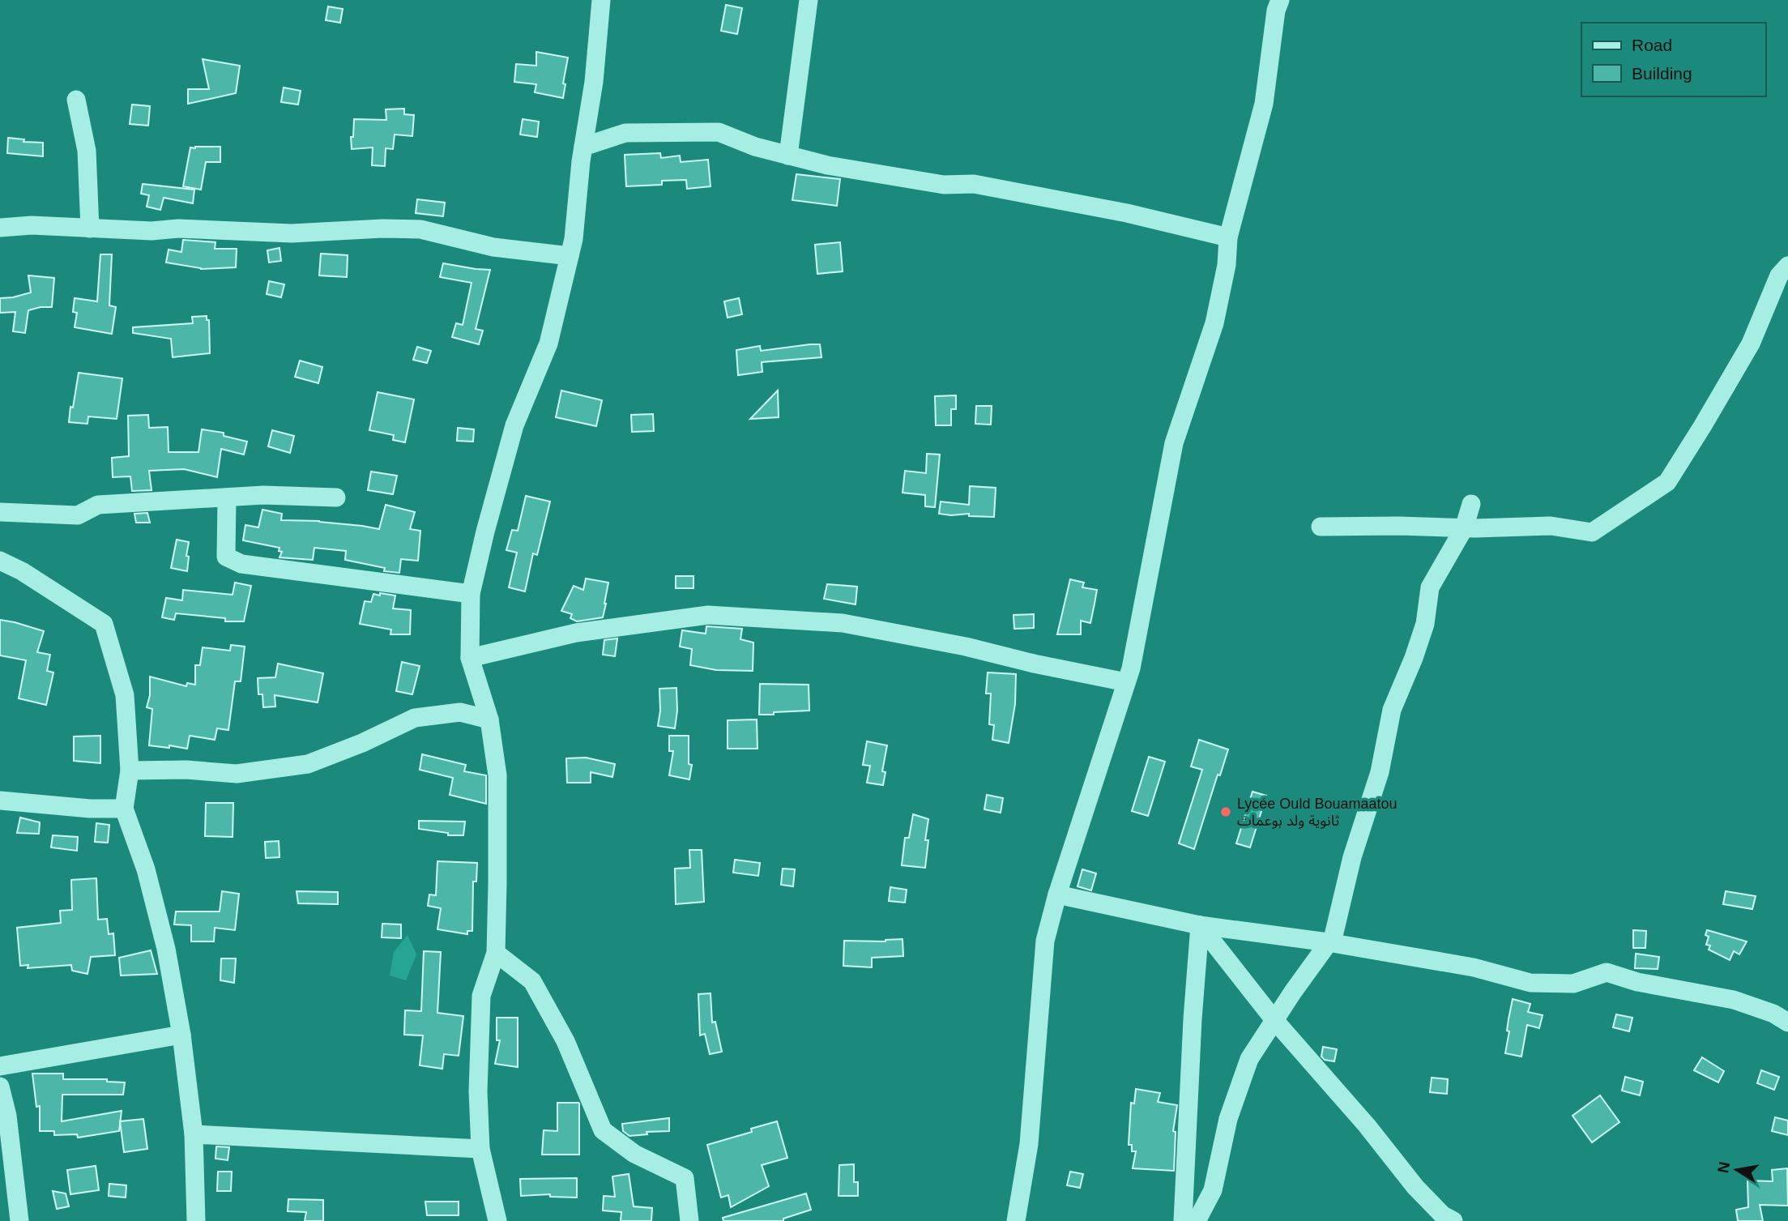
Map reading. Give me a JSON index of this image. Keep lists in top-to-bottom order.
{
  "places": ["Lycée Ould Bouamaatou ثانوية ولد بوعمات"],
  "legend": ["Road", "Building"],
  "north": "left"
}
